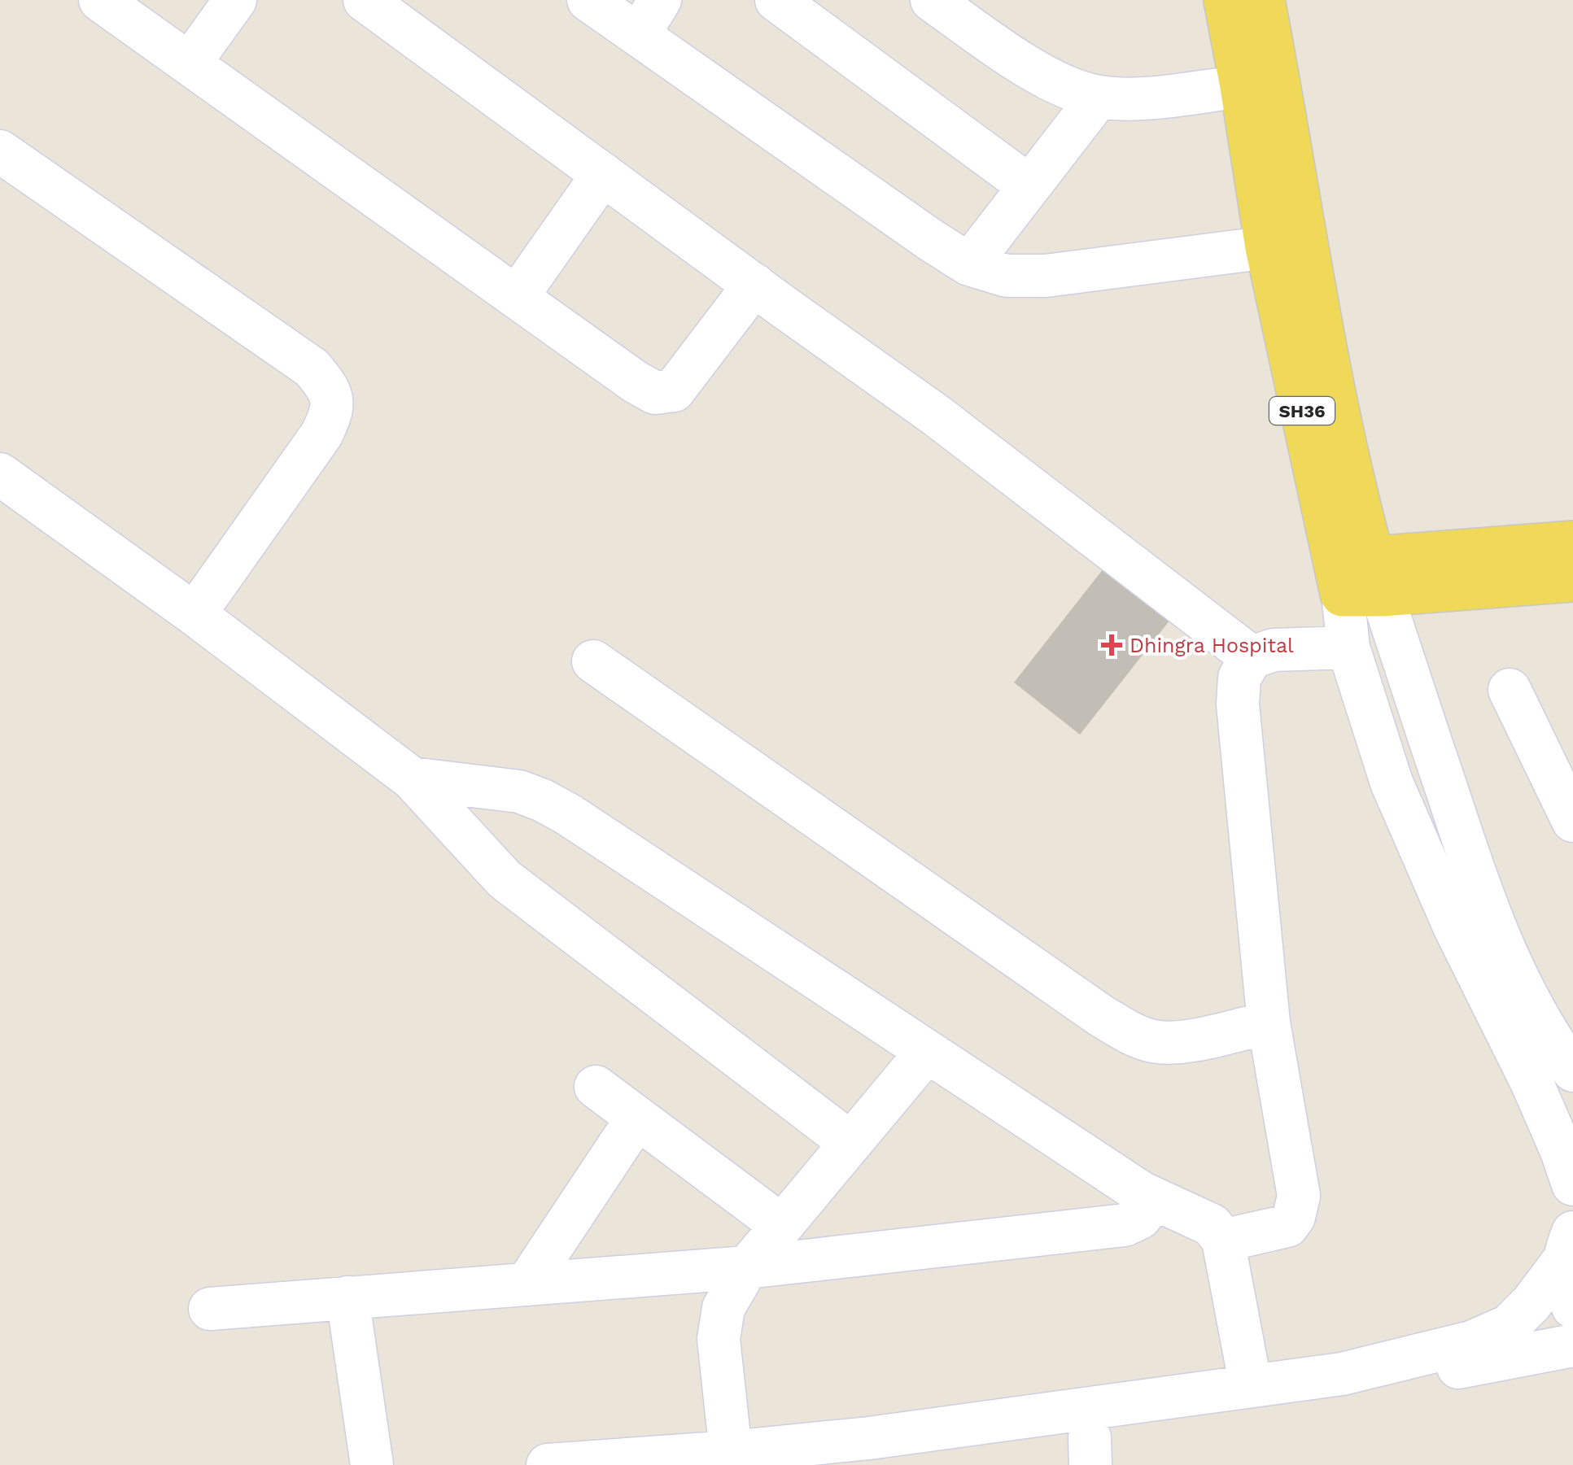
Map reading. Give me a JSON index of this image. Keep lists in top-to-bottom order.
{
  "streets": {
    "main road": ["SH36"]
  },
  "places": {
    "health": ["Dhingra Hospital"]
  }
}
